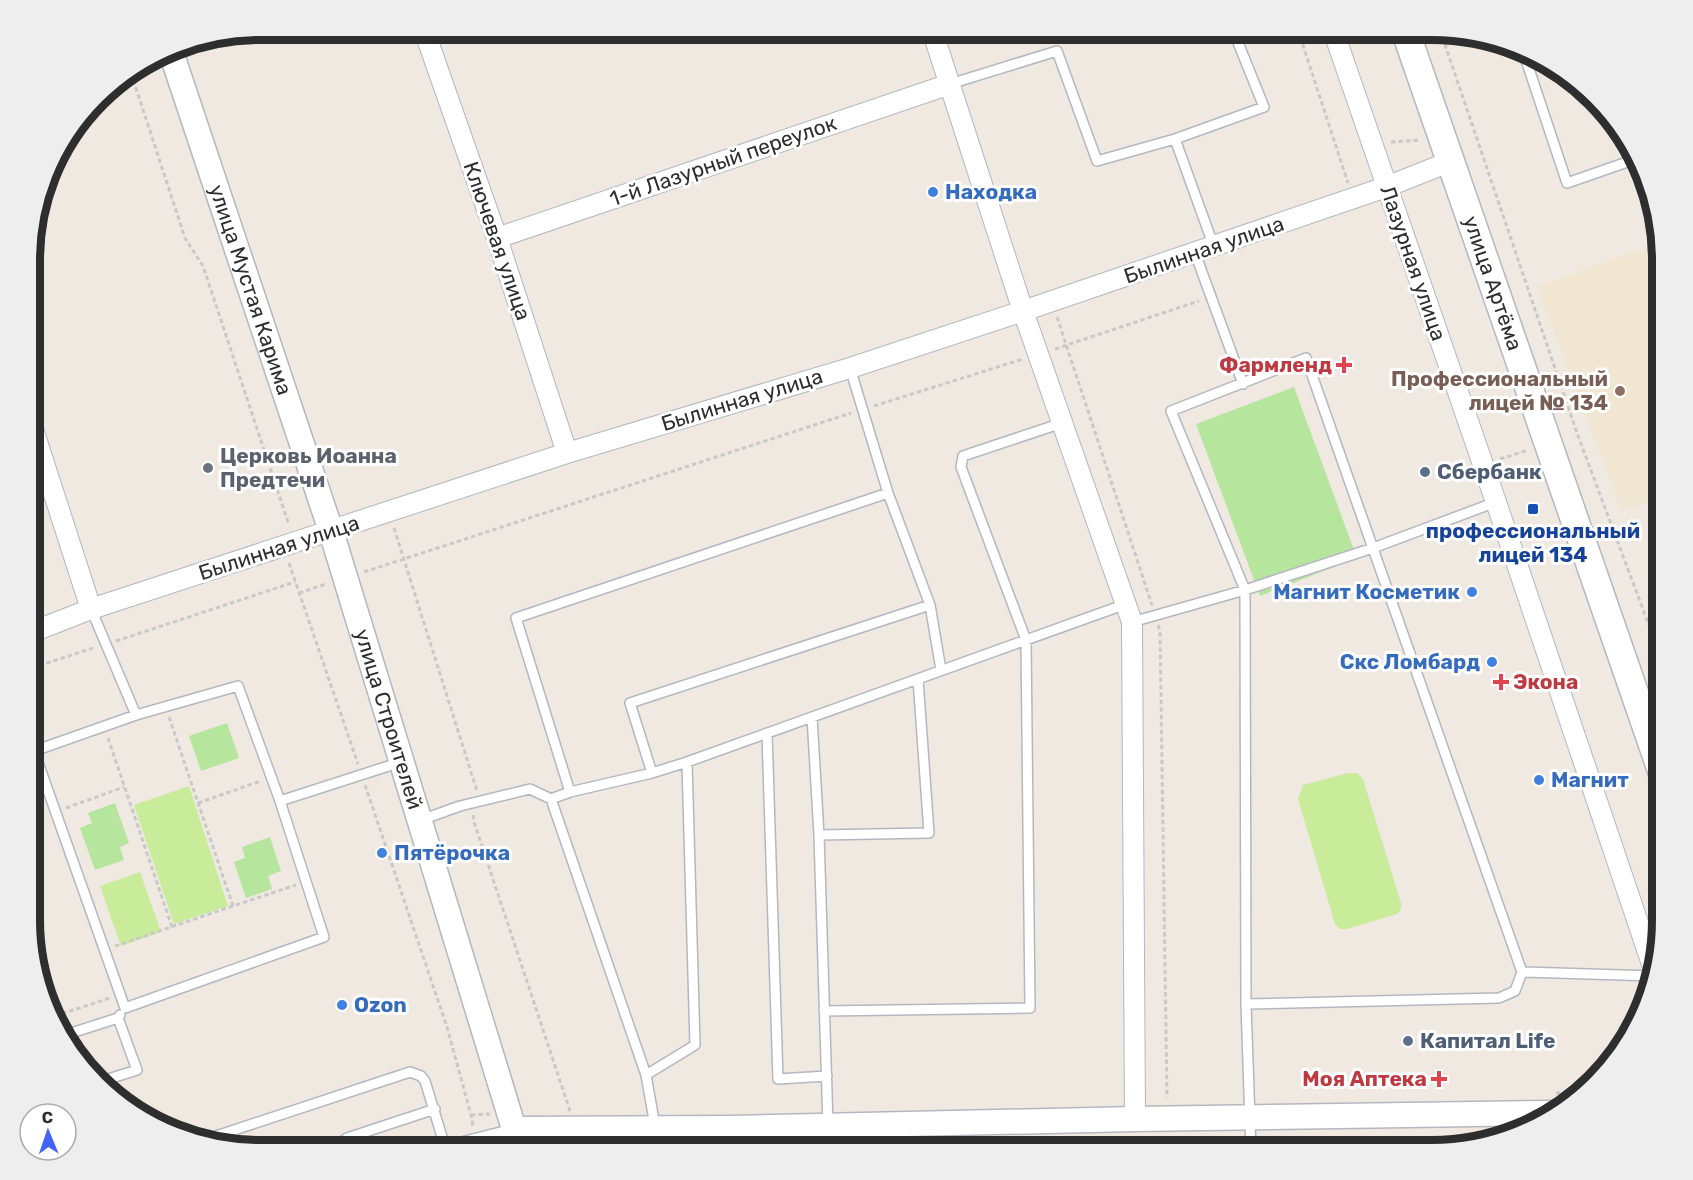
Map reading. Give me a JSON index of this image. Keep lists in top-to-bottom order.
{
  "streets": {
    "main road": ["улица Артёма"],
    "street": [
      "1-й Лазурный переулок",
      "Ключевая улица",
      "Былинная улица",
      "Лазурная улица",
      "улица Мустая Карима",
      "улица Строителей"
    ]
  },
  "crossings": [
    ["1-й Лазурный переулок", "Ключевая улица"],
    ["Ключевая улица", "Былинная улица"],
    ["Былинная улица", "Лазурная улица"],
    ["Былинная улица", "улица Артёма"],
    ["Былинная улица", "улица Мустая Карима"],
    ["Былинная улица", "улица Строителей"],
    ["улица Мустая Карима", "улица Строителей"]
  ],
  "places": {
    "other": [
      "Находка",
      "Профессиональный лицей № 134",
      "Церковь Иоанна Предтечи",
      "Сбербанк",
      "Магнит Косметик",
      "Скс Ломбард",
      "Магнит",
      "Пятёрочка",
      "Ozon",
      "Капитал Life"
    ],
    "health": ["Фармленд", "Экона", "Моя Аптека"],
    "transit": ["профессиональный лицей 134"]
  },
  "north": "top"
}
